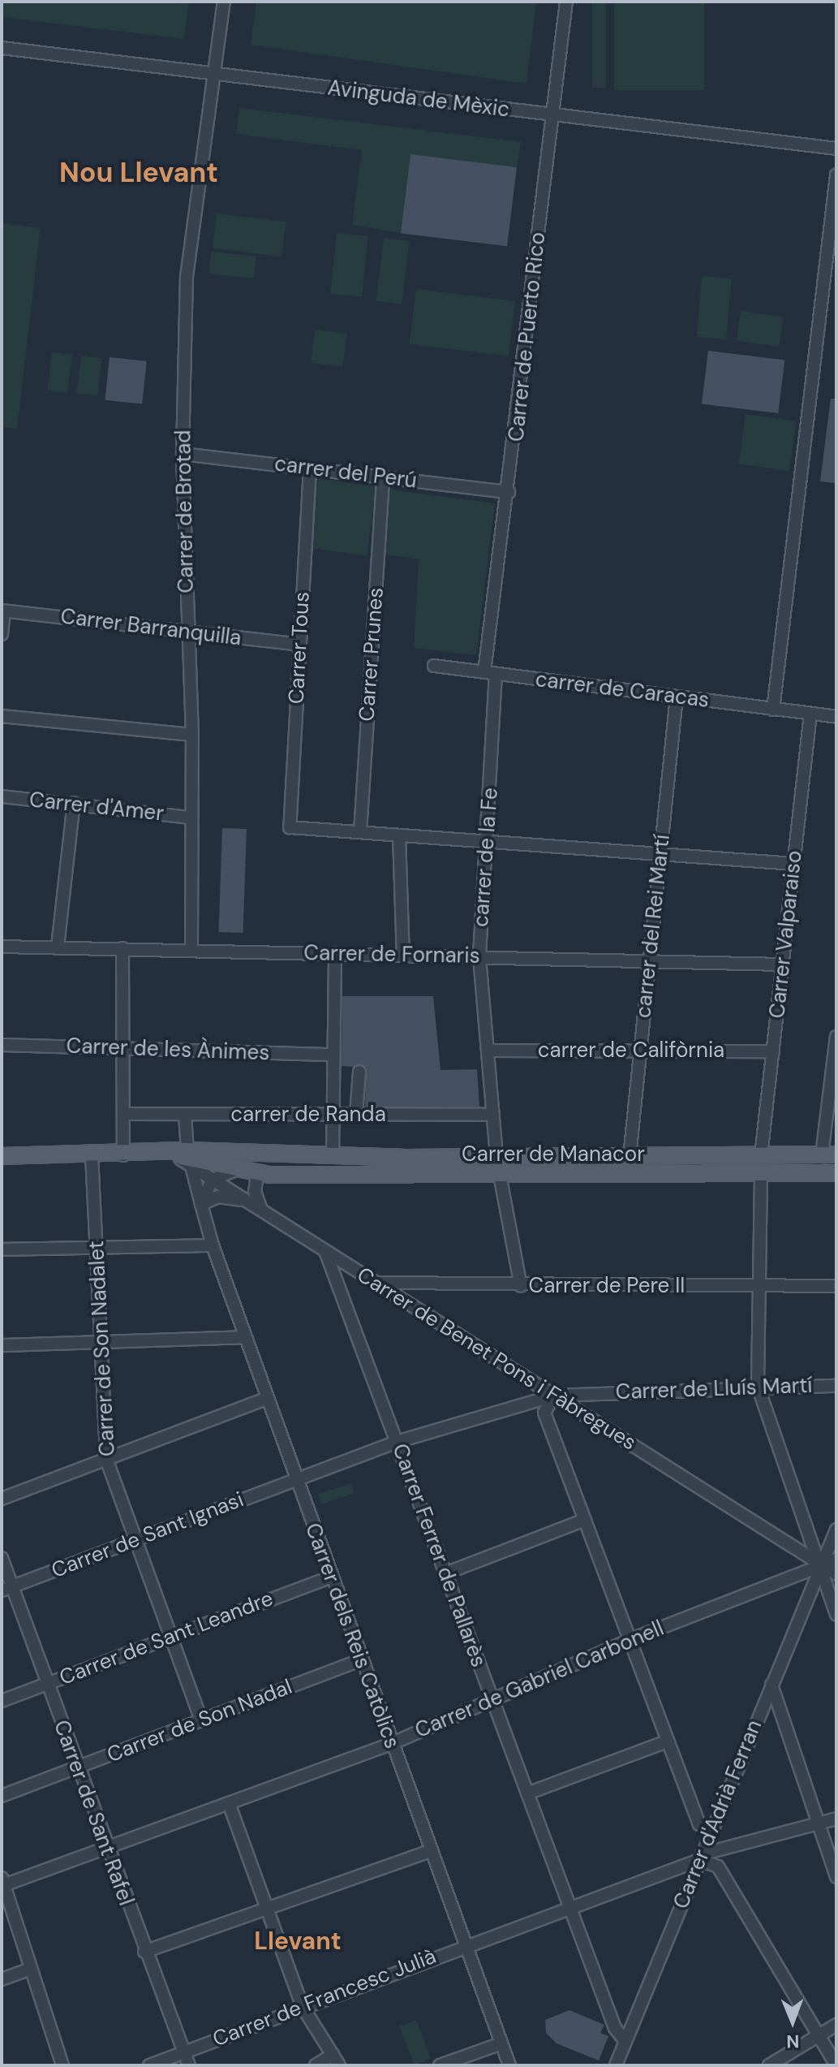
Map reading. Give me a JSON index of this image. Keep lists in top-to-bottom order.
{
  "streets": {
    "main road": ["Carrer de Manacor"],
    "street": [
      "Avinguda de Mèxic",
      "Carrer de Puerto Rico",
      "carrer del Perú",
      "Carrer de Brotad",
      "Carrer Barranquilla",
      "Carrer Tous",
      "Carrer Prunes",
      "carrer de Caracas",
      "Carrer d'Amer",
      "carrer de la Fe",
      "carrer del Rei Martí",
      "Carrer Valparaiso",
      "Carrer de Fornaris",
      "Carrer de les Ànimes",
      "carrer de Califòrnia",
      "carrer de Randa",
      "Carrer de Pere II",
      "Carrer de Son Nadalet",
      "Carrer de Benet Pons i Fàbregues",
      "Carrer de Lluís Martí",
      "Carrer de Sant Ignasi",
      "Carrer Ferrer de Pallarès",
      "Carrer dels Reis Catòlics",
      "Carrer de Sant Leandre",
      "Carrer de Gabriel Carbonell",
      "Carrer de Son Nadal",
      "Carrer de Sant Rafel",
      "Carrer d'Adrià Ferran",
      "Carrer de Francesc Julià"
    ]
  },
  "crossings": [
    ["Avinguda de Mèxic", "Carrer de Puerto Rico"],
    ["Avinguda de Mèxic", "Carrer de Brotad"],
    ["Carrer de Puerto Rico", "carrer del Perú"],
    ["Carrer de Puerto Rico", "carrer de Caracas"],
    ["Carrer de Puerto Rico", "carrer de la Fe"],
    ["carrer del Perú", "Carrer de Brotad"],
    ["carrer del Perú", "Carrer Tous"],
    ["carrer del Perú", "Carrer Prunes"],
    ["Carrer de Brotad", "Carrer Barranquilla"],
    ["Carrer de Brotad", "Carrer d'Amer"],
    ["Carrer de Brotad", "Carrer de Fornaris"],
    ["Carrer Barranquilla", "Carrer Tous"],
    ["Carrer Tous", "Carrer Prunes"],
    ["carrer de Caracas", "carrer de la Fe"],
    ["carrer de Caracas", "carrer del Rei Martí"],
    ["carrer de Caracas", "Carrer Valparaiso"],
    ["carrer de la Fe", "Carrer de Fornaris"],
    ["carrer de la Fe", "carrer de Califòrnia"],
    ["carrer de la Fe", "carrer de Randa"],
    ["carrer de la Fe", "Carrer de Manacor"],
    ["carrer del Rei Martí", "Carrer de Fornaris"],
    ["carrer del Rei Martí", "carrer de Califòrnia"],
    ["carrer del Rei Martí", "Carrer de Manacor"],
    ["Carrer Valparaiso", "Carrer de Fornaris"],
    ["Carrer Valparaiso", "carrer de Califòrnia"],
    ["Carrer Valparaiso", "Carrer de Manacor"],
    ["carrer de Randa", "Carrer dels Reis Catòlics"],
    ["Carrer de Manacor", "Carrer de Son Nadalet"],
    ["Carrer de Manacor", "Carrer de Benet Pons i Fàbregues"],
    ["Carrer de Manacor", "Carrer dels Reis Catòlics"],
    ["Carrer de Pere II", "Carrer de Benet Pons i Fàbregues"],
    ["Carrer de Son Nadalet", "Carrer de Sant Ignasi"],
    ["Carrer de Son Nadalet", "Carrer de Sant Leandre"],
    ["Carrer de Son Nadalet", "Carrer de Son Nadal"],
    ["Carrer de Benet Pons i Fàbregues", "Carrer de Lluís Martí"],
    ["Carrer de Benet Pons i Fàbregues", "Carrer Ferrer de Pallarès"],
    ["Carrer de Benet Pons i Fàbregues", "Carrer dels Reis Catòlics"],
    ["Carrer de Benet Pons i Fàbregues", "Carrer de Gabriel Carbonell"],
    ["Carrer de Benet Pons i Fàbregues", "Carrer d'Adrià Ferran"],
    ["Carrer de Lluís Martí", "Carrer de Sant Ignasi"],
    ["Carrer de Lluís Martí", "Carrer Ferrer de Pallarès"],
    ["Carrer de Lluís Martí", "Carrer dels Reis Catòlics"],
    ["Carrer de Sant Ignasi", "Carrer dels Reis Catòlics"],
    ["Carrer de Sant Ignasi", "Carrer de Sant Rafel"],
    ["Carrer Ferrer de Pallarès", "Carrer de Gabriel Carbonell"],
    ["Carrer Ferrer de Pallarès", "Carrer d'Adrià Ferran"],
    ["Carrer Ferrer de Pallarès", "Carrer de Francesc Julià"],
    ["Carrer dels Reis Catòlics", "Carrer de Sant Leandre"],
    ["Carrer dels Reis Catòlics", "Carrer de Gabriel Carbonell"],
    ["Carrer dels Reis Catòlics", "Carrer de Son Nadal"],
    ["Carrer dels Reis Catòlics", "Carrer de Francesc Julià"],
    ["Carrer de Sant Leandre", "Carrer de Sant Rafel"],
    ["Carrer de Gabriel Carbonell", "Carrer de Sant Rafel"],
    ["Carrer de Gabriel Carbonell", "Carrer d'Adrià Ferran"],
    ["Carrer de Son Nadal", "Carrer de Sant Rafel"],
    ["Carrer de Sant Rafel", "Carrer de Francesc Julià"],
    ["Carrer d'Adrià Ferran", "Carrer de Francesc Julià"]
  ],
  "districts": ["Nou Llevant", "Llevant"],
  "north": "bottom"
}
